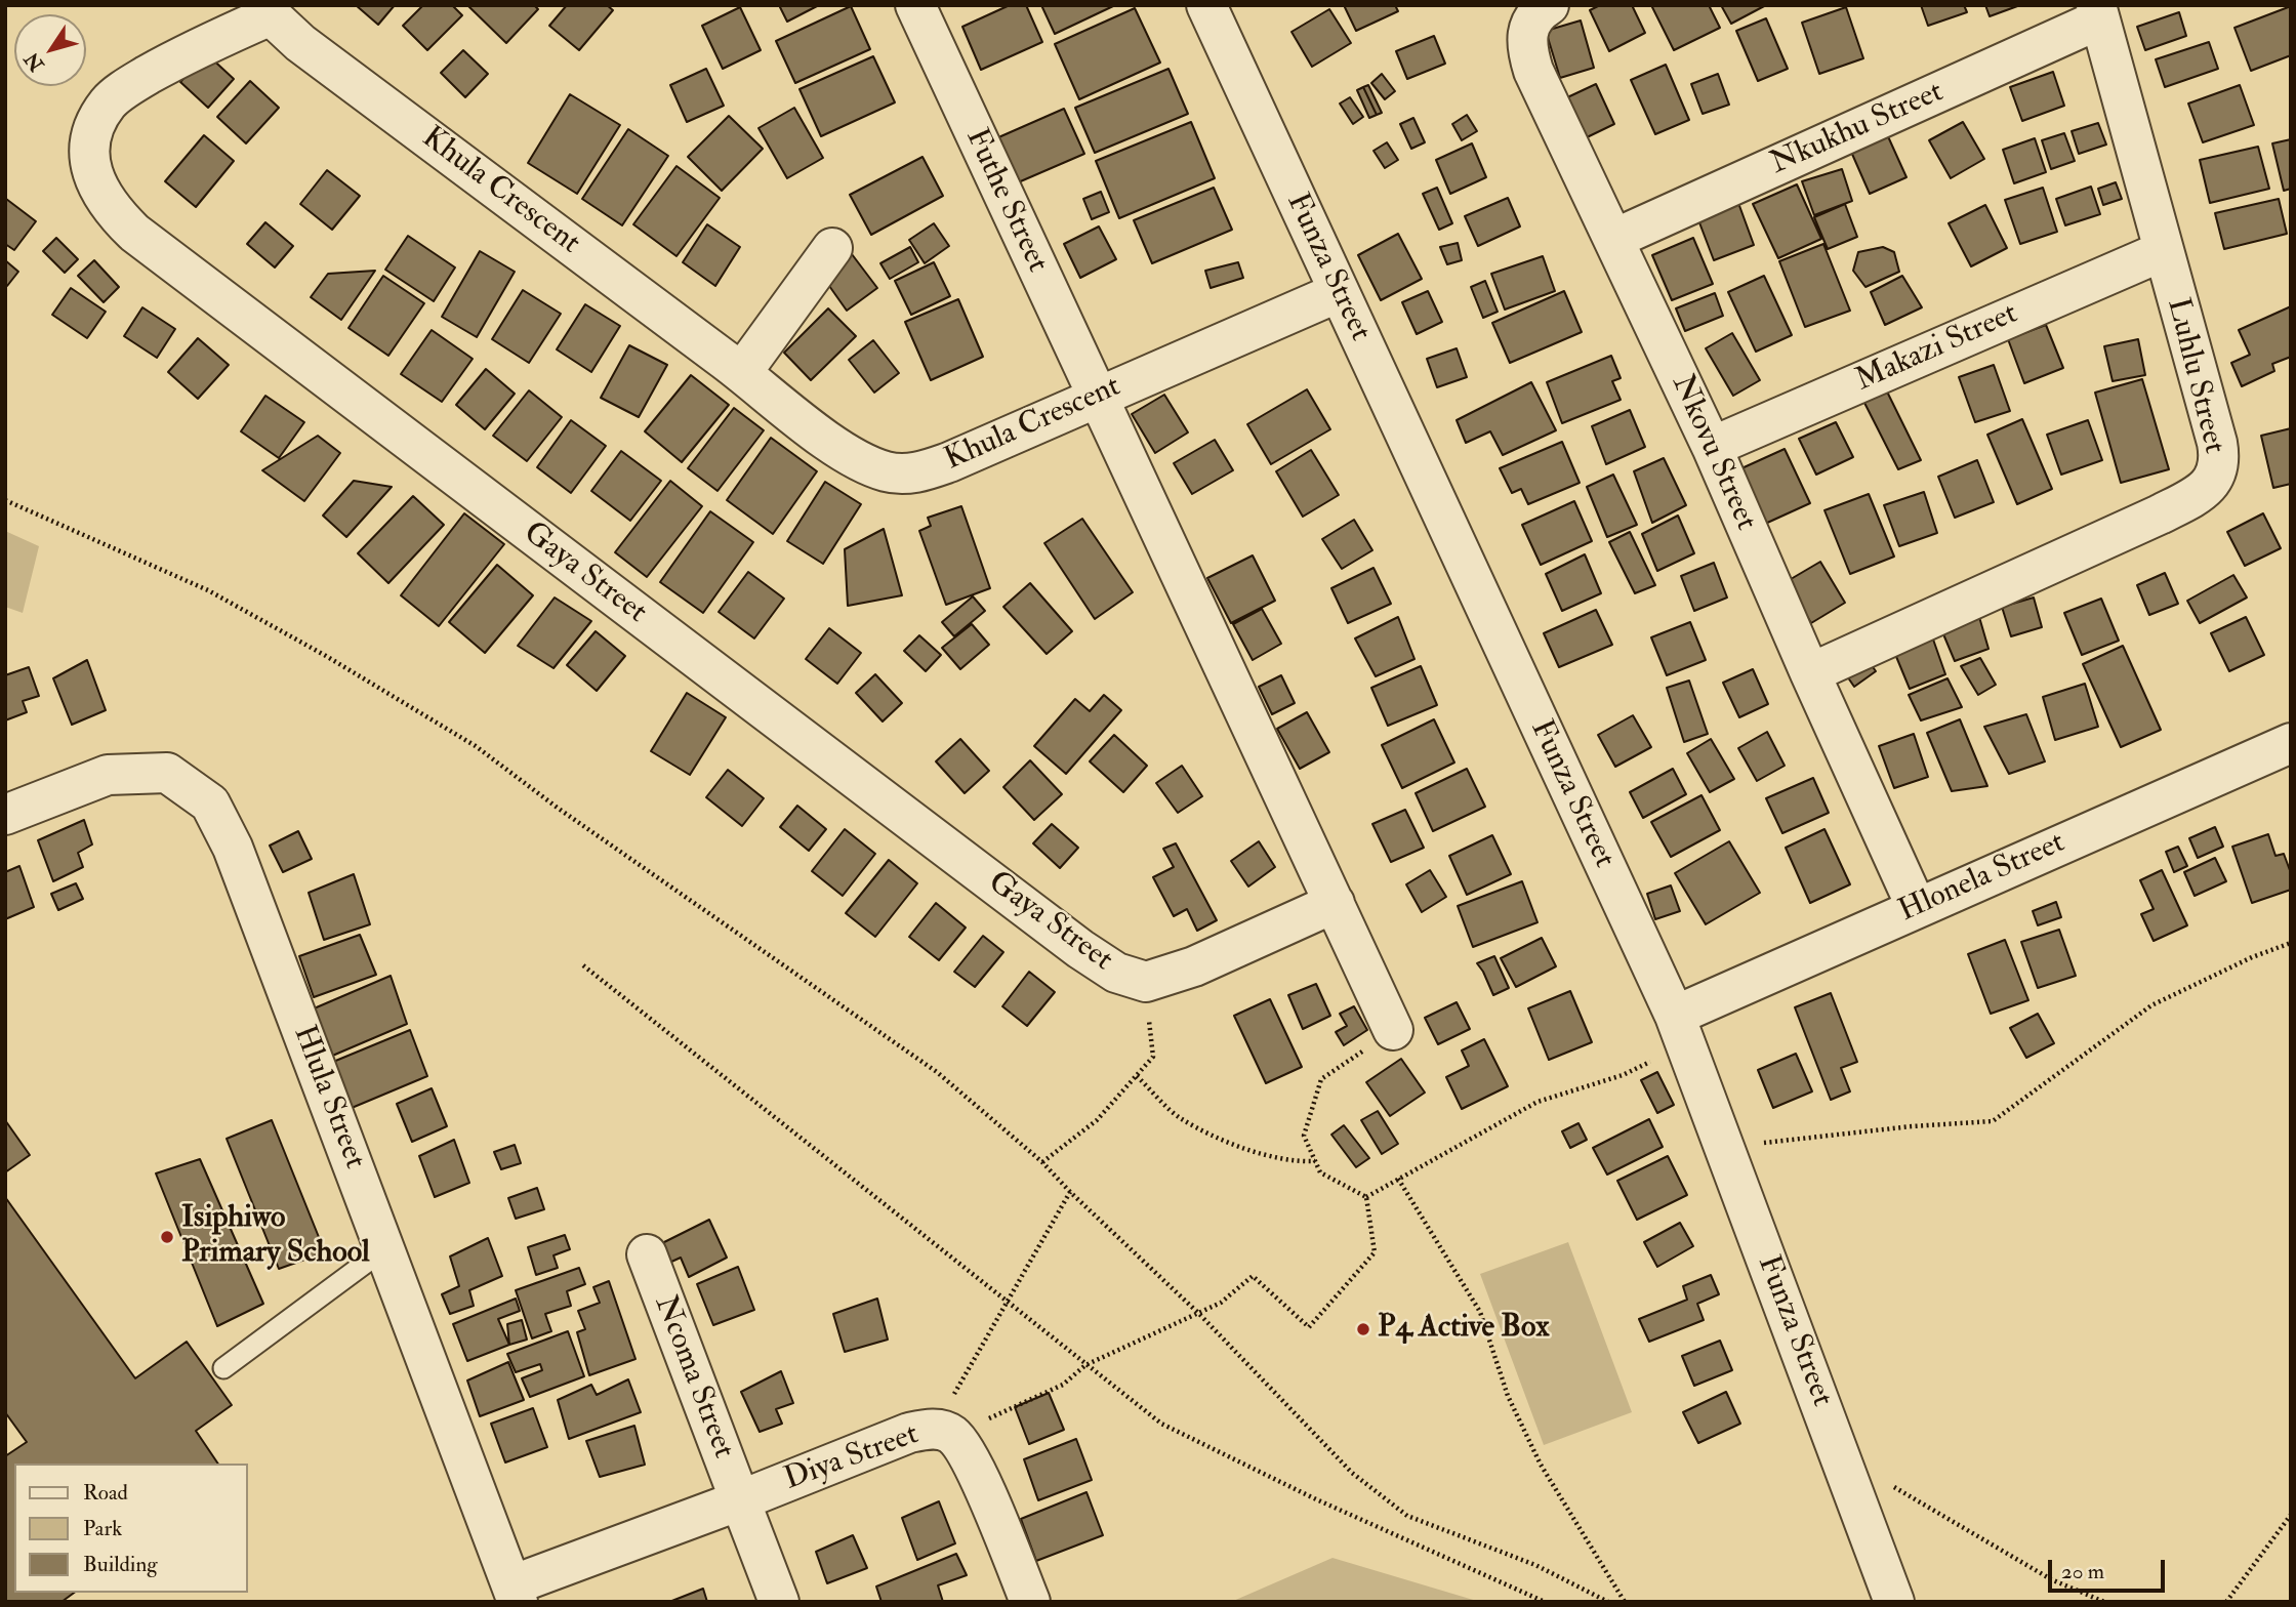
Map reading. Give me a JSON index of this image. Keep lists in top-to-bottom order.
{
  "streets": {
    "street": [
      "Nkukhu Street",
      "Khula Crescent",
      "Futhe Street",
      "Funza Street",
      "Makazi Street",
      "Luhlu Street",
      "Nkovu Street",
      "Gaya Street",
      "Hlonela Street",
      "Hlula Street",
      "Ncoma Street",
      "Diya Street"
    ]
  },
  "crossings": [
    ["Nkukhu Street", "Luhlu Street"],
    ["Nkukhu Street", "Nkovu Street"],
    ["Khula Crescent", "Futhe Street"],
    ["Khula Crescent", "Funza Street"],
    ["Khula Crescent", "Gaya Street"],
    ["Funza Street", "Hlonela Street"],
    ["Makazi Street", "Luhlu Street"],
    ["Makazi Street", "Nkovu Street"],
    ["Luhlu Street", "Nkovu Street"],
    ["Nkovu Street", "Hlonela Street"],
    ["Hlula Street", "Diya Street"],
    ["Ncoma Street", "Diya Street"]
  ],
  "places": ["Isiphiwo Primary School", "P4 Active Box"],
  "legend": ["Road", "Park", "Building"],
  "scale_bar": "20 m",
  "north": "bottom left"
}
